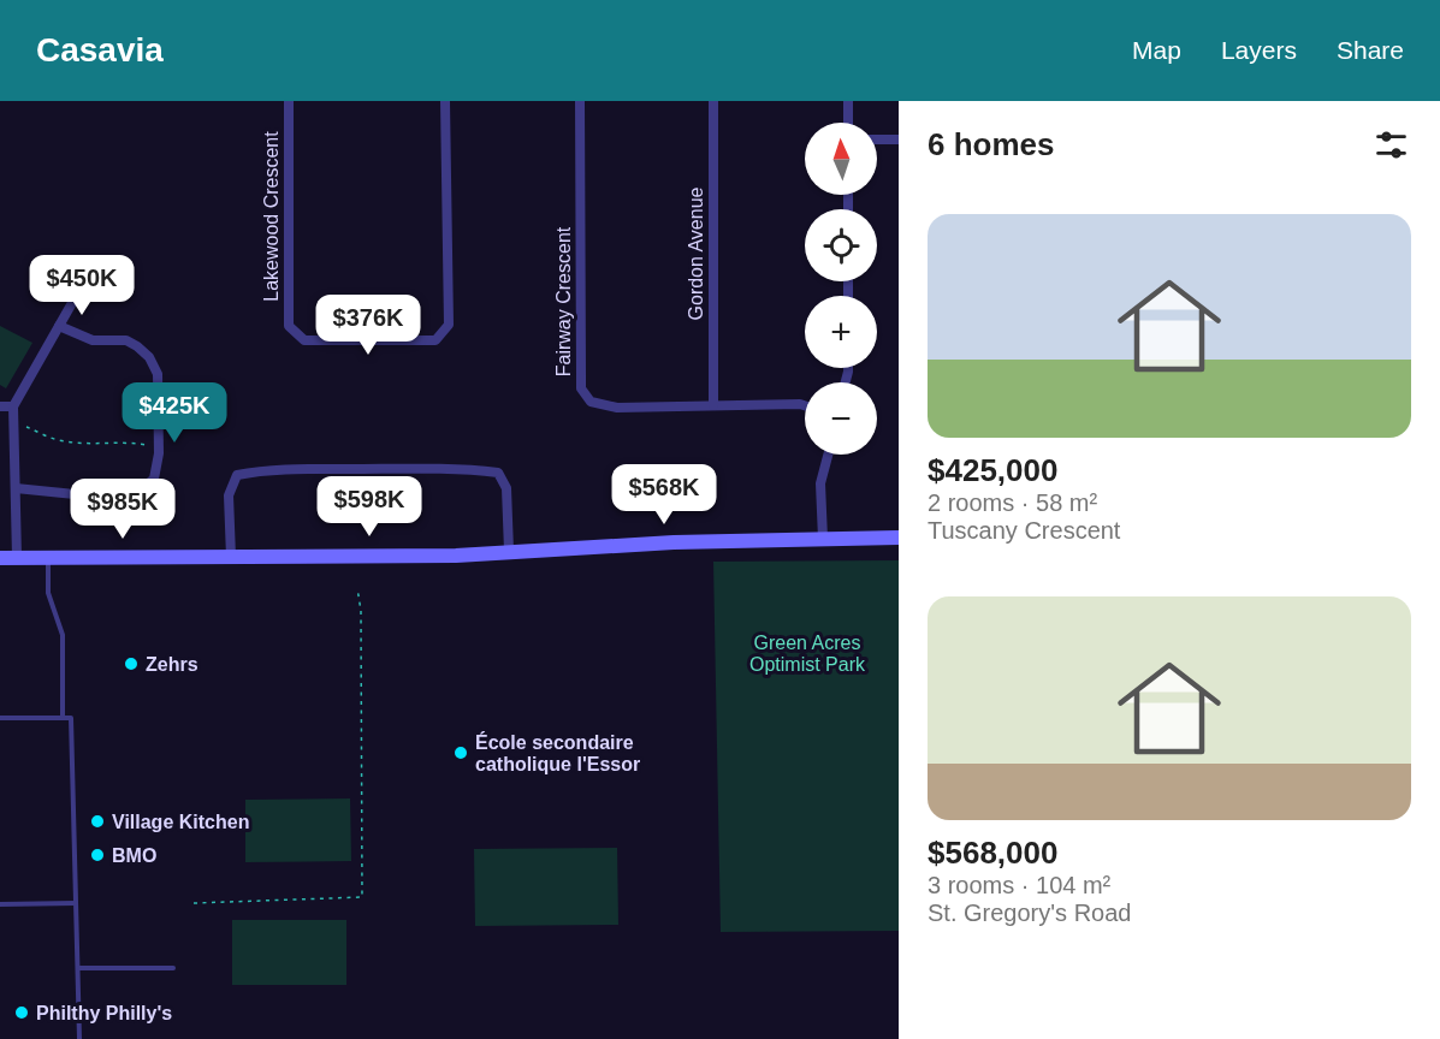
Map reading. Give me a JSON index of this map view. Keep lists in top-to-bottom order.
{
  "streets": {
    "street": ["Lakewood Crescent", "Gordon Avenue", "Fairway Crescent"]
  },
  "crossings": [
    ["Gordon Avenue", "Fairway Crescent"]
  ],
  "parks": ["Green Acres Optimist Park"],
  "places": [
    "Zehrs",
    "École secondaire catholique l'Essor",
    "Village Kitchen",
    "BMO",
    "Philthy Philly's"
  ],
  "north": "top",
  "page": {
    "header": "Casavia",
    "nav": ["Map", "Layers", "Share"],
    "heading": "6 homes",
    "map_buttons": ["+", "−"],
    "list": [
      {
        "name": "$425,000",
        "note": "2 rooms · 58 m² · Tuscany Crescent"
      },
      {
        "name": "$568,000",
        "note": "3 rooms · 104 m² · St. Gregory's Road"
      }
    ],
    "price": [
      "$450K",
      "$376K",
      "$425K",
      "$568K",
      "$598K",
      "$985K"
    ]
  }
}
